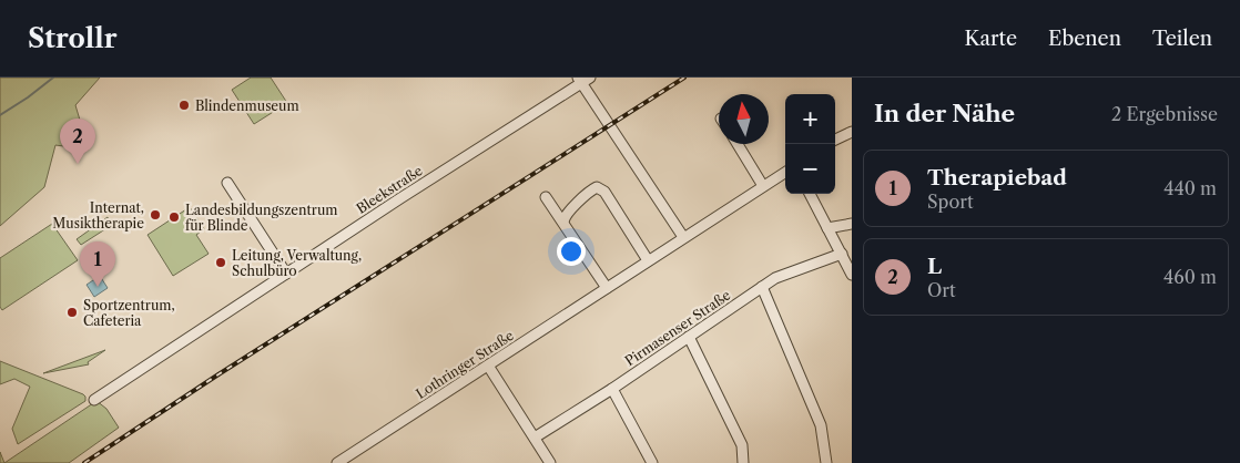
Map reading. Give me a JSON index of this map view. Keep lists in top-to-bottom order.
{
  "streets": {
    "street": ["Bleekstraße", "Pirmasenser Straße", "Lothringer Straße"]
  },
  "places": [
    "Blindenmuseum",
    "Internat, Musiktherapie",
    "Landesbildungszentrum für Blinde",
    "Leitung, Verwaltung, Schulbüro",
    "Sportzentrum, Cafeteria"
  ],
  "north": "top",
  "page": {
    "header": "Strollr",
    "nav": ["Karte", "Ebenen", "Teilen"],
    "heading": ["In der Nähe", "2 Ergebnisse"],
    "map_buttons": ["+", "−"],
    "pins": ["2", "1"],
    "list": [
      {
        "mark": "1",
        "name": "Therapiebad",
        "note": "Sport",
        "value": "440 m"
      },
      {
        "mark": "2",
        "name": "L",
        "note": "Ort",
        "value": "460 m"
      }
    ]
  }
}
